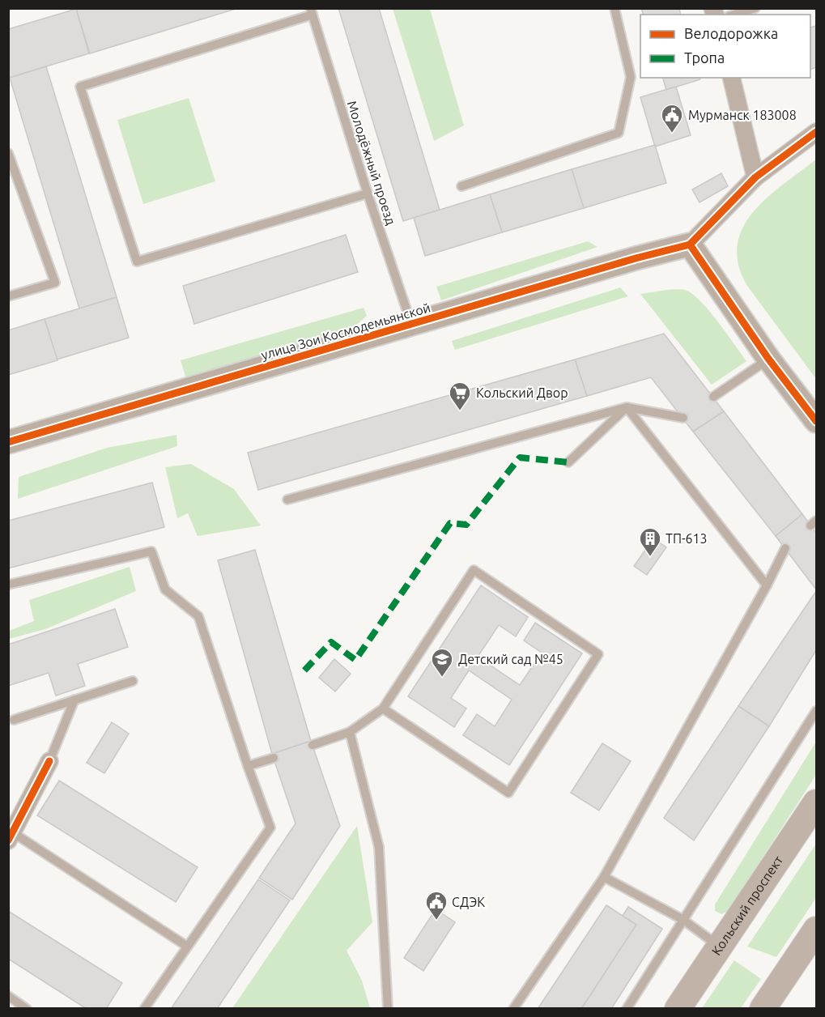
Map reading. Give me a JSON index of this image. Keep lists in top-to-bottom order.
{
  "streets": {
    "main road": ["Кольский проспект"],
    "street": ["улица Зои Космодемьянской"],
    "lane": ["Молодёжный проезд"]
  },
  "crossings": [
    ["Молодёжный проезд", "улица Зои Космодемьянской"]
  ],
  "places": {
    "public building": ["Мурманск 183008", "СДЭК"],
    "supermarket": ["Кольский Двор"],
    "building": ["ТП-613"],
    "school or university": ["Детский сад №45"]
  },
  "legend": ["Велодорожка", "Тропа"]
}
